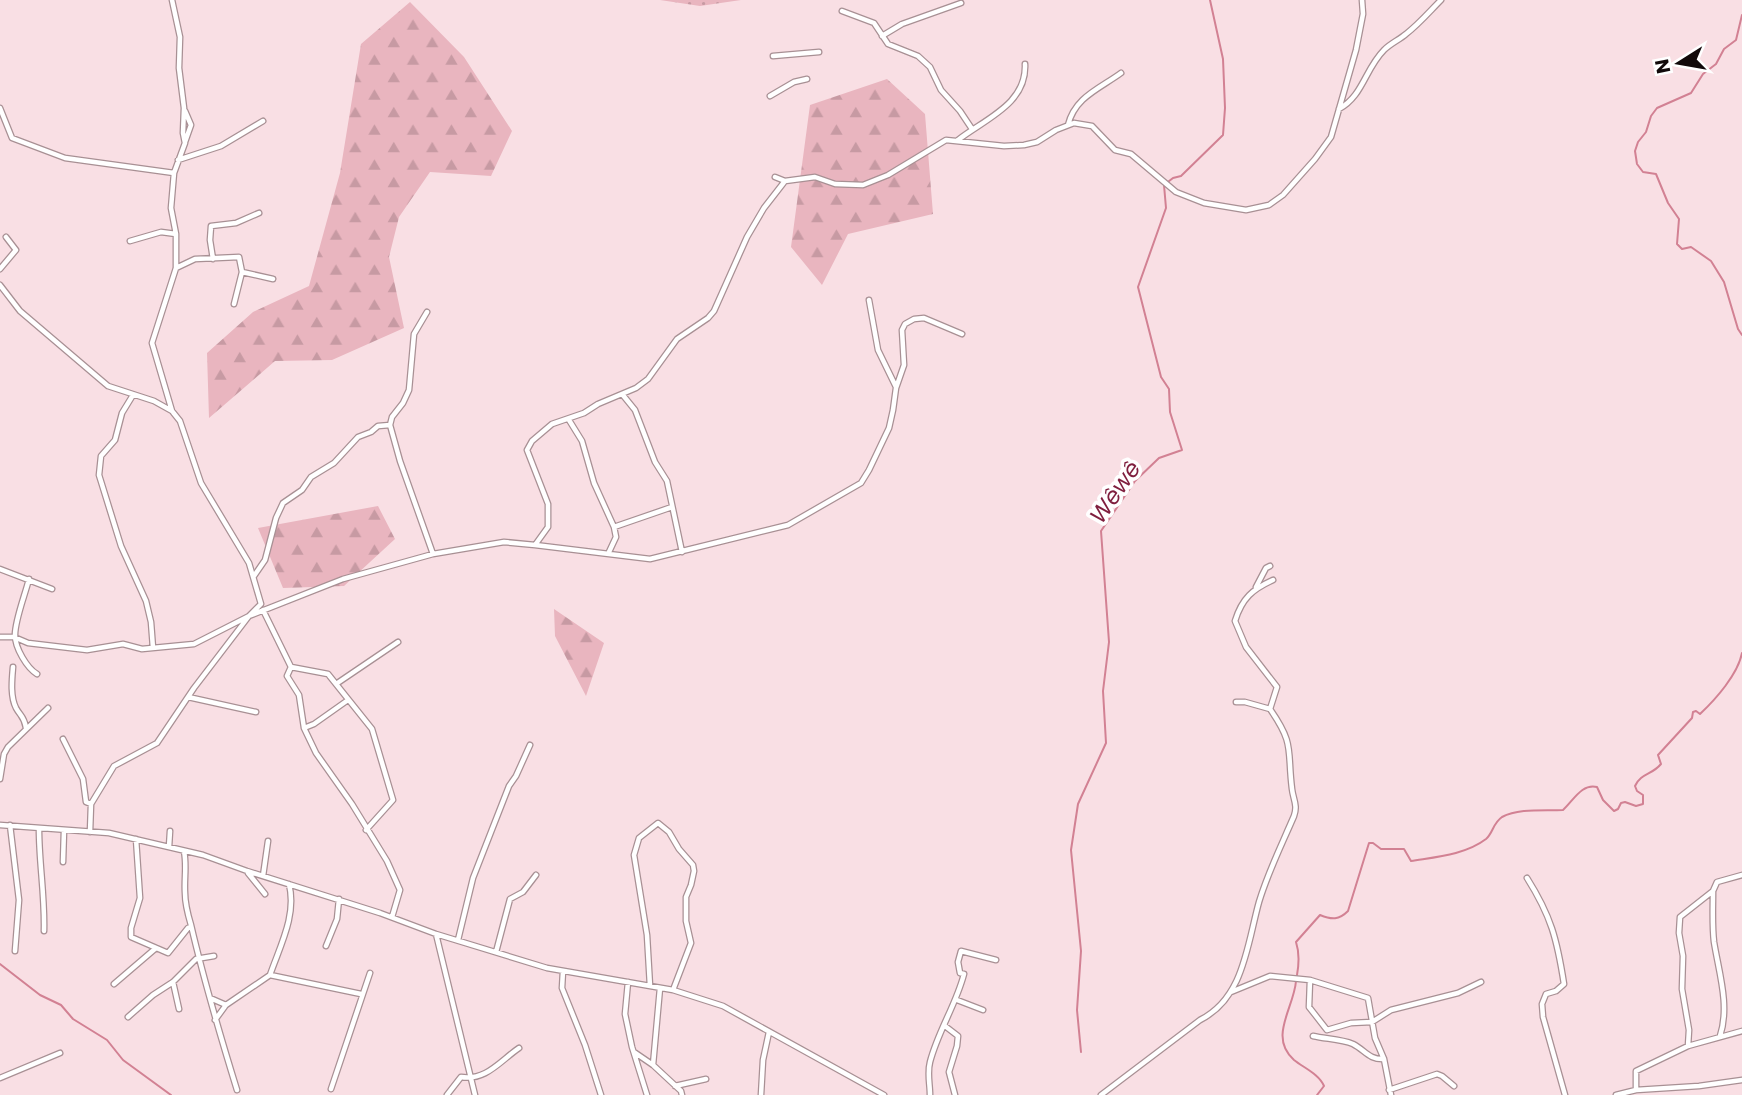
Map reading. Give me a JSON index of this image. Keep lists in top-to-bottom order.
{
  "water": ["Wêwê"],
  "north": "left"
}
